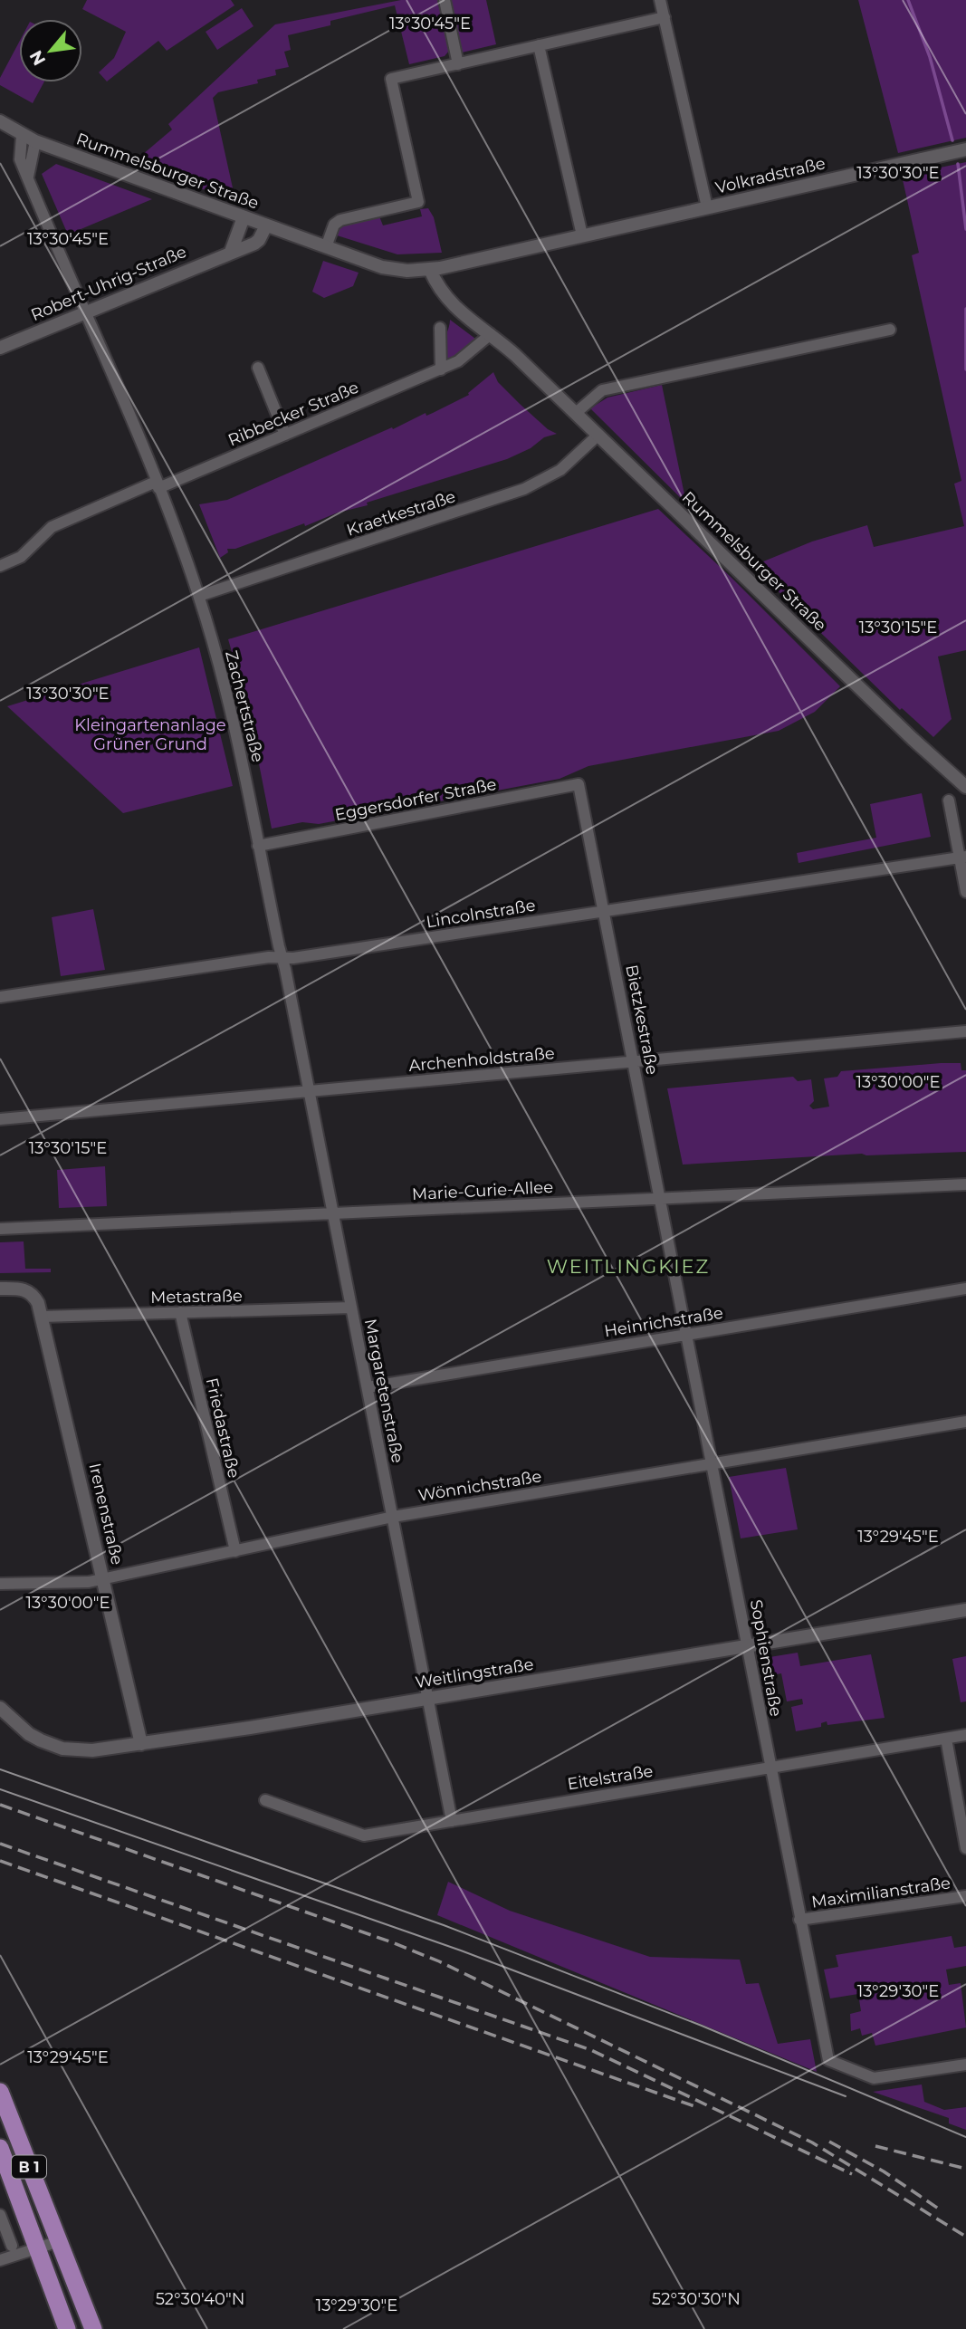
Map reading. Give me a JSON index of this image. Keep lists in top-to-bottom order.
{
  "streets": {
    "main road": ["B 1"],
    "street": [
      "Rummelsburger Straße",
      "Volkradstraße",
      "Robert-Uhrig-Straße",
      "Ribbecker Straße",
      "Kraetkestraße",
      "Zachertstraße",
      "Eggersdorfer Straße",
      "Lincolnstraße",
      "Bietzkestraße",
      "Archenholdstraße",
      "Marie-Curie-Allee",
      "Metastraße",
      "Heinrichstraße",
      "Margaretenstraße",
      "Friedastraße",
      "Wönnichstraße",
      "Irenenstraße",
      "Sophienstraße",
      "Weitlingstraße",
      "Eitelstraße",
      "Maximilianstraße"
    ]
  },
  "crossings": [
    ["Rummelsburger Straße", "Volkradstraße"],
    ["Rummelsburger Straße", "Robert-Uhrig-Straße"],
    ["Rummelsburger Straße", "Ribbecker Straße"],
    ["Rummelsburger Straße", "Kraetkestraße"],
    ["Rummelsburger Straße", "Zachertstraße"],
    ["Robert-Uhrig-Straße", "Zachertstraße"],
    ["Ribbecker Straße", "Zachertstraße"],
    ["Kraetkestraße", "Zachertstraße"],
    ["Zachertstraße", "Eggersdorfer Straße"],
    ["Zachertstraße", "Lincolnstraße"],
    ["Zachertstraße", "Archenholdstraße"],
    ["Zachertstraße", "Marie-Curie-Allee"],
    ["Zachertstraße", "Margaretenstraße"],
    ["Eggersdorfer Straße", "Bietzkestraße"],
    ["Lincolnstraße", "Bietzkestraße"],
    ["Bietzkestraße", "Archenholdstraße"],
    ["Bietzkestraße", "Marie-Curie-Allee"],
    ["Bietzkestraße", "Sophienstraße"],
    ["Metastraße", "Margaretenstraße"],
    ["Metastraße", "Friedastraße"],
    ["Metastraße", "Irenenstraße"],
    ["Heinrichstraße", "Margaretenstraße"],
    ["Heinrichstraße", "Sophienstraße"],
    ["Margaretenstraße", "Wönnichstraße"],
    ["Margaretenstraße", "Weitlingstraße"],
    ["Margaretenstraße", "Eitelstraße"],
    ["Friedastraße", "Wönnichstraße"],
    ["Wönnichstraße", "Irenenstraße"],
    ["Wönnichstraße", "Sophienstraße"],
    ["Irenenstraße", "Weitlingstraße"],
    ["Sophienstraße", "Weitlingstraße"],
    ["Sophienstraße", "Eitelstraße"],
    ["Sophienstraße", "Maximilianstraße"]
  ],
  "districts": ["WEITLINGKIEZ"],
  "parks": ["Kleingartenanlage Grüner Grund"],
  "north": "bottom left",
  "coordinates": [
    "13°30'45\"E",
    "13°30'30\"E",
    "13°30'15\"E",
    "13°30'00\"E",
    "13°29'45\"E",
    "13°29'30\"E",
    "52°30'40\"N",
    "52°30'30\"N"
  ]
}
